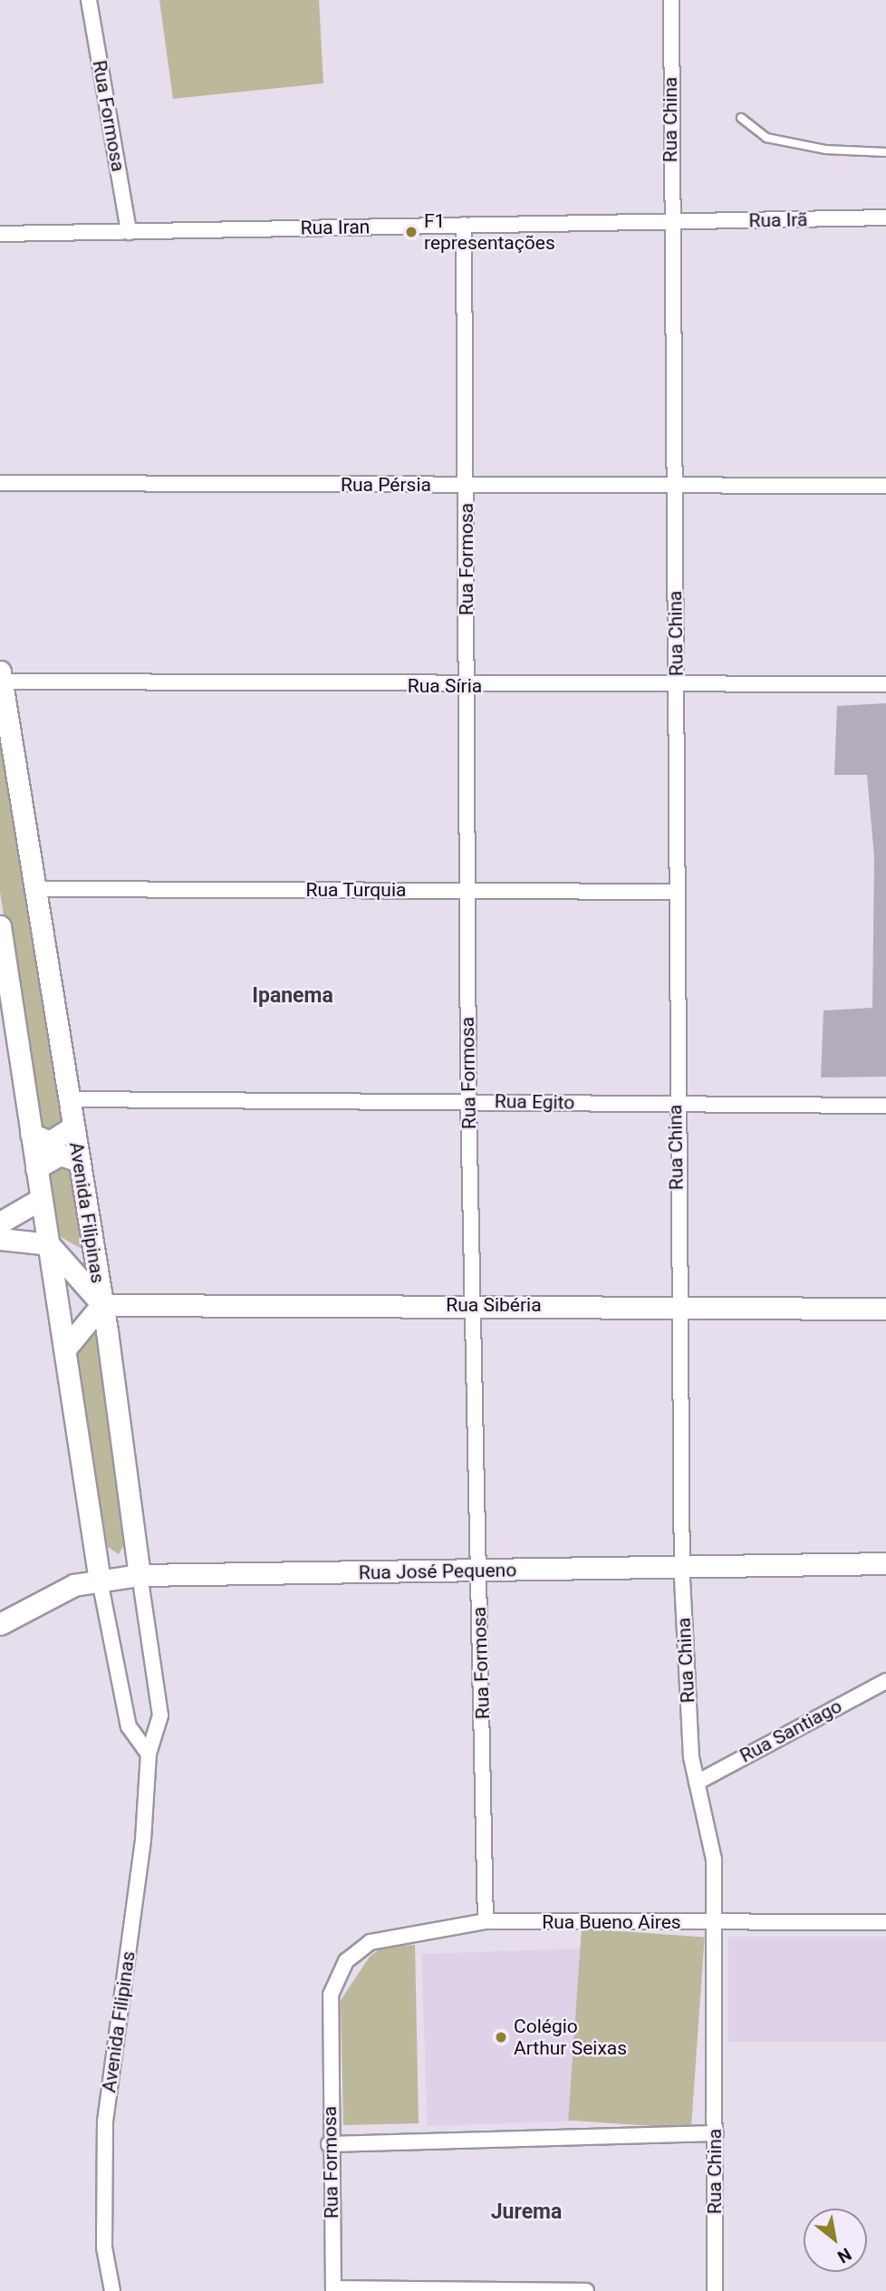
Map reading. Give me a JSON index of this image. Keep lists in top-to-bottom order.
{
  "streets": {
    "main road": ["Avenida Filipinas", "Rua Sibéria", "Rua José Pequeno"],
    "street": [
      "Rua Formosa",
      "Rua China",
      "Rua Irã",
      "Rua Iran",
      "Rua Pérsia",
      "Rua Síria",
      "Rua Turquia",
      "Rua Egito",
      "Rua Santiago",
      "Rua Bueno Aires"
    ]
  },
  "crossings": [
    ["Rua Formosa", "Rua Iran"],
    ["Rua Formosa", "Rua Pérsia"],
    ["Rua Formosa", "Rua Síria"],
    ["Rua Formosa", "Rua Turquia"],
    ["Rua Formosa", "Rua Egito"],
    ["Rua Formosa", "Rua Sibéria"],
    ["Rua Formosa", "Rua José Pequeno"],
    ["Rua Formosa", "Rua Bueno Aires"],
    ["Rua China", "Rua Irã"],
    ["Rua China", "Rua Iran"],
    ["Rua China", "Rua Pérsia"],
    ["Rua China", "Rua Síria"],
    ["Rua China", "Rua Turquia"],
    ["Rua China", "Rua Egito"],
    ["Rua China", "Rua Sibéria"],
    ["Rua China", "Rua José Pequeno"],
    ["Rua China", "Rua Santiago"],
    ["Rua China", "Rua Bueno Aires"],
    ["Rua Irã", "Rua Iran"],
    ["Rua Síria", "Avenida Filipinas"],
    ["Rua Turquia", "Avenida Filipinas"],
    ["Rua Egito", "Avenida Filipinas"],
    ["Avenida Filipinas", "Rua Sibéria"],
    ["Avenida Filipinas", "Rua José Pequeno"]
  ],
  "districts": ["Ipanema", "Jurema"],
  "places": ["F1 representações", "Colégio Arthur Seixas"],
  "north": "bottom right"
}
